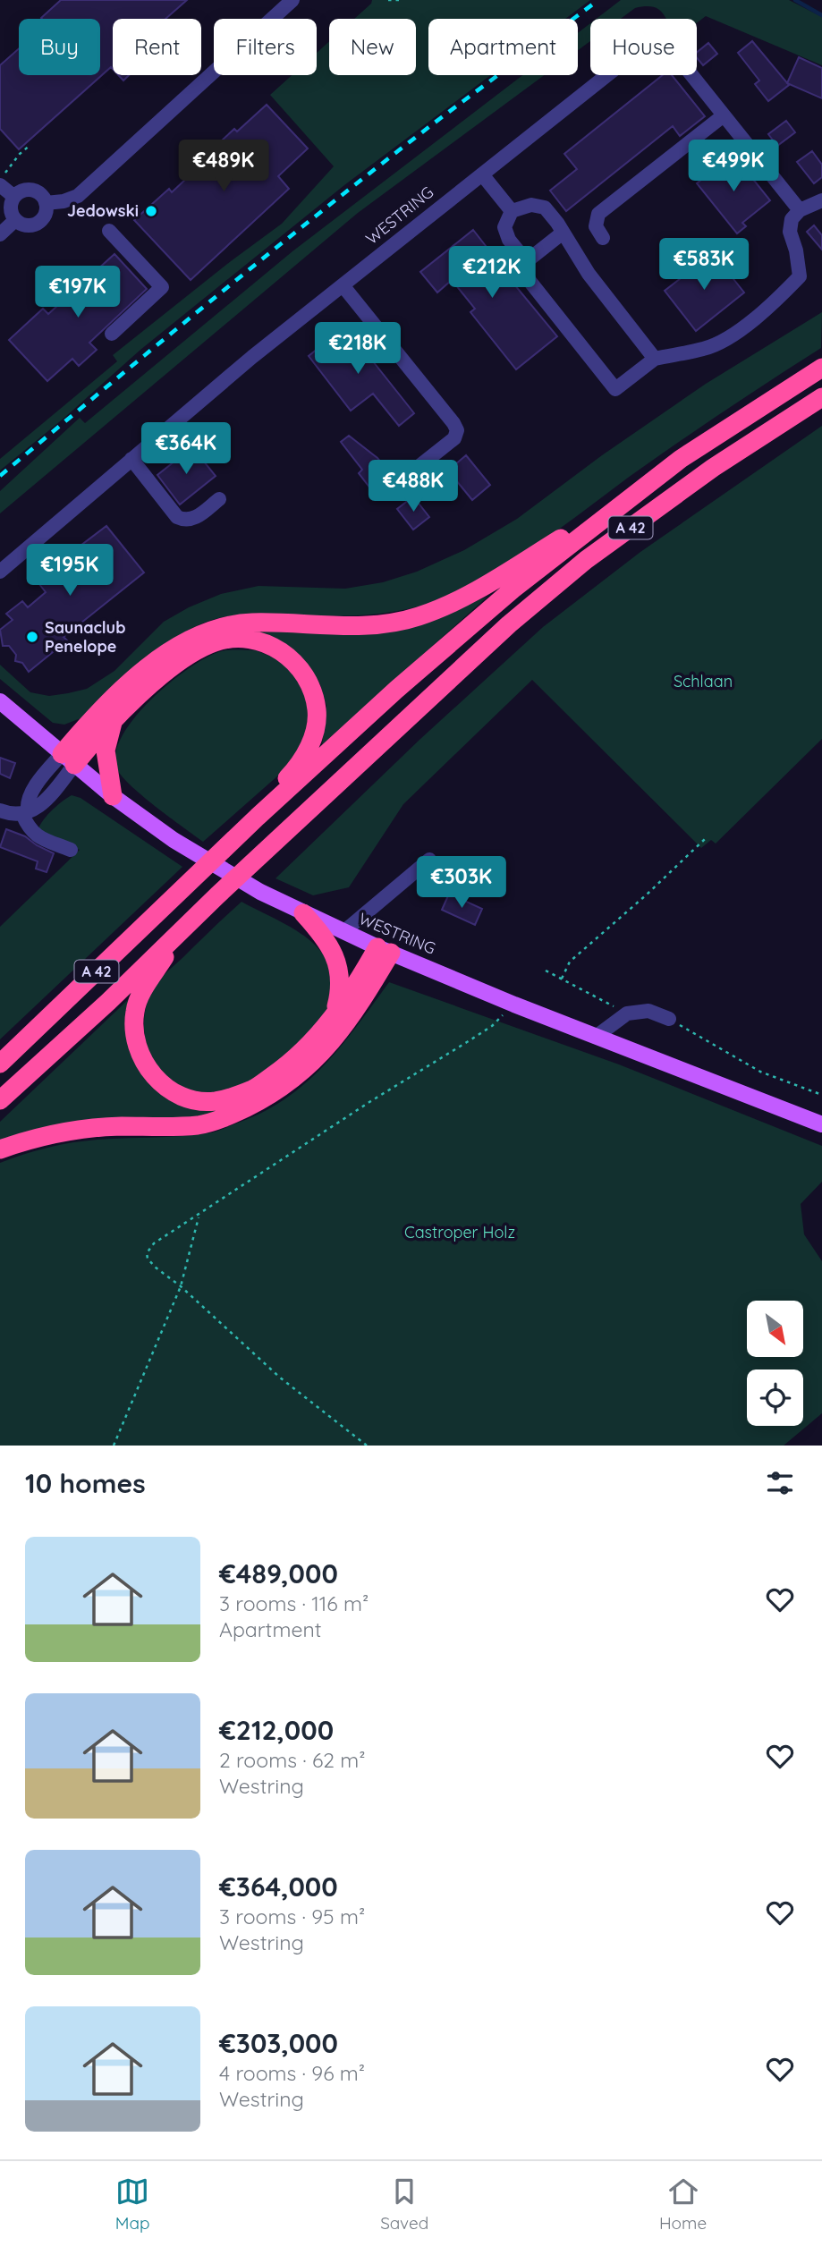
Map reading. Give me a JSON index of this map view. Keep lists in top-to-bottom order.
{
  "streets": {
    "highway": ["A 42"],
    "main road": ["WESTRING"]
  },
  "parks": ["Schlaan", "Castroper Holz"],
  "places": ["Jedowski", "Saunaclub Penelope"],
  "north": "bottom right",
  "page": {
    "chip": [
      "Buy",
      "Rent",
      "Filters",
      "New",
      "Apartment",
      "House"
    ],
    "price": [
      "€489K",
      "€499K",
      "€583K",
      "€212K",
      "€197K",
      "€218K",
      "€364K",
      "€488K",
      "€195K",
      "€303K"
    ],
    "heading": "10 homes",
    "list": [
      {
        "name": "€489,000",
        "note": "3 rooms · 116 m² · Apartment"
      },
      {
        "name": "€212,000",
        "note": "2 rooms · 62 m² · Westring"
      },
      {
        "name": "€364,000",
        "note": "3 rooms · 95 m² · Westring"
      },
      {
        "name": "€303,000",
        "note": "4 rooms · 96 m² · Westring"
      }
    ],
    "tabs": ["Map", "Saved", "Home"]
  }
}
